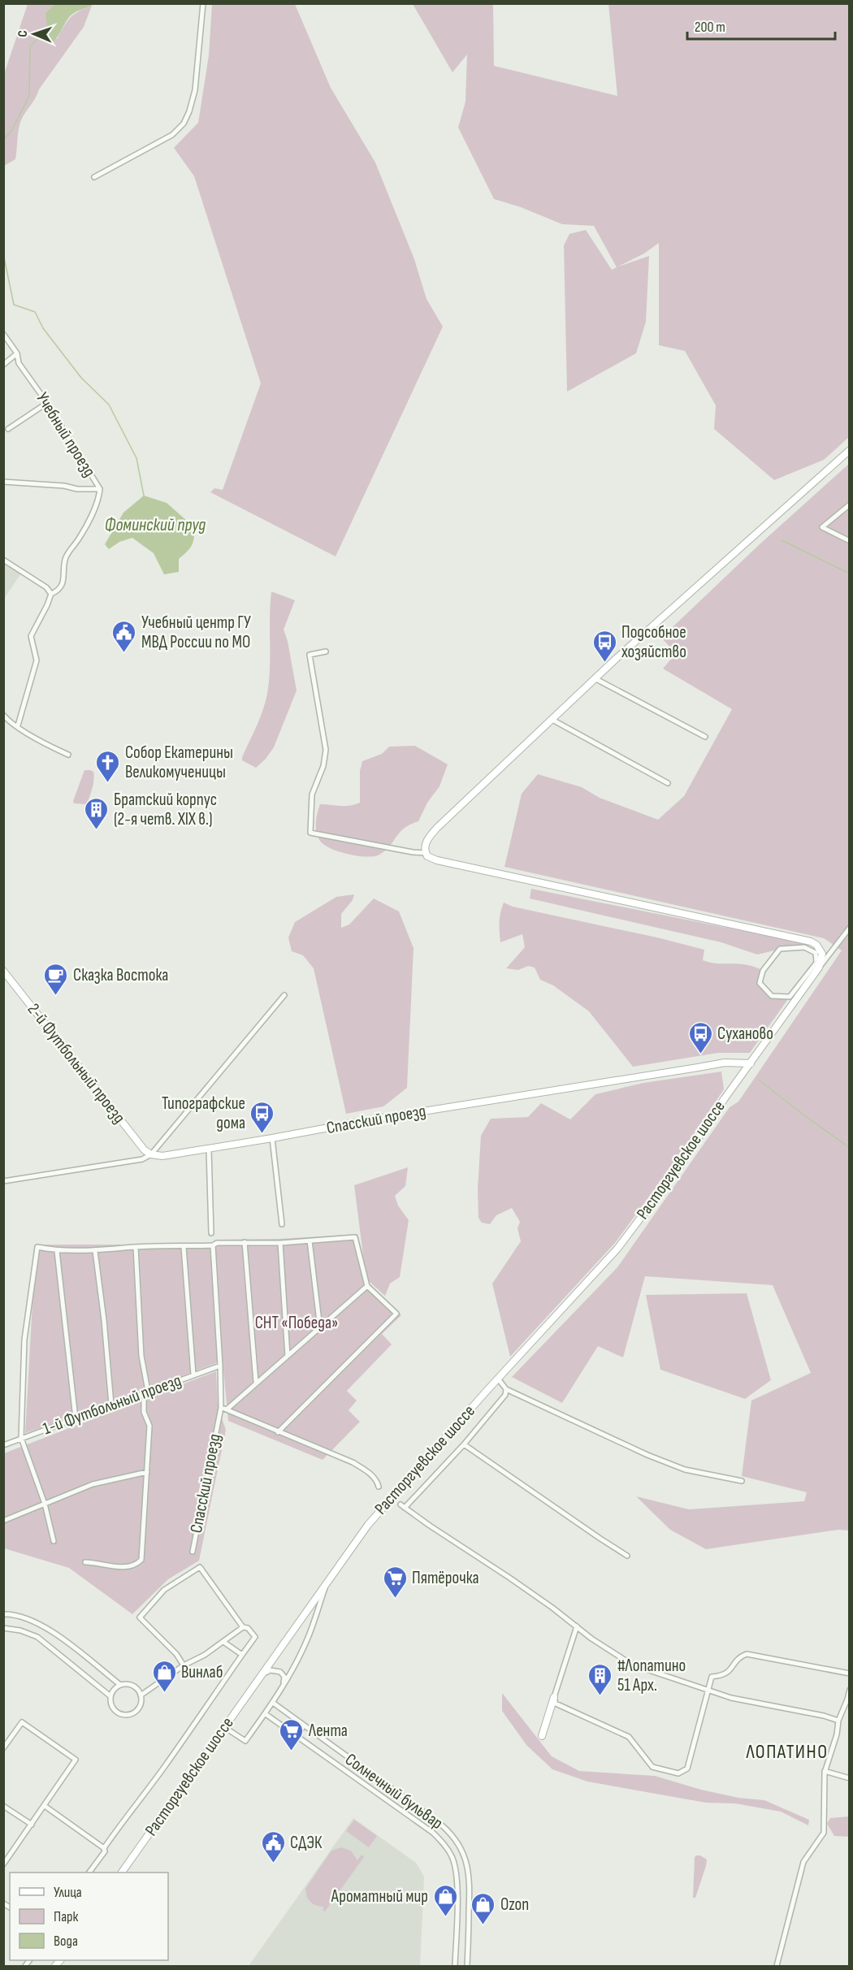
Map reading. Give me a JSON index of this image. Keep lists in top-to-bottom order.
{
  "streets": {
    "main road": ["2-й Футбольный проезд", "Спасский проезд", "Расторгуевское шоссе"],
    "street": ["Учебный проезд", "1-й Футбольный проезд", "Солнечный бульвар"]
  },
  "crossings": [
    ["2-й Футбольный проезд", "Спасский проезд"],
    ["Спасский проезд", "Расторгуевское шоссе"],
    ["Спасский проезд", "1-й Футбольный проезд"]
  ],
  "districts": ["ЛОПАТИНО"],
  "water": ["Фоминский пруд"],
  "parks": ["СНТ «Победа»"],
  "places": {
    "public building": ["Учебный центр ГУ МВД России по МО", "СДЭК"],
    "bus stop": ["Подсобное хозяйство", "Суханово", "Типографские дома"],
    "church": ["Собор Екатерины Великомученицы"],
    "building": ["Братский корпус (2-я четв. XIX в.)", "#Лопатино 51 Арх."],
    "cafe": ["Сказка Востока"],
    "supermarket": ["Пятёрочка", "Лента"],
    "shop": ["Винлаб", "Ароматный мир", "Ozon"]
  },
  "legend": ["Улица", "Парк", "Вода"],
  "scale_bar": "200 m",
  "north": "left"
}
